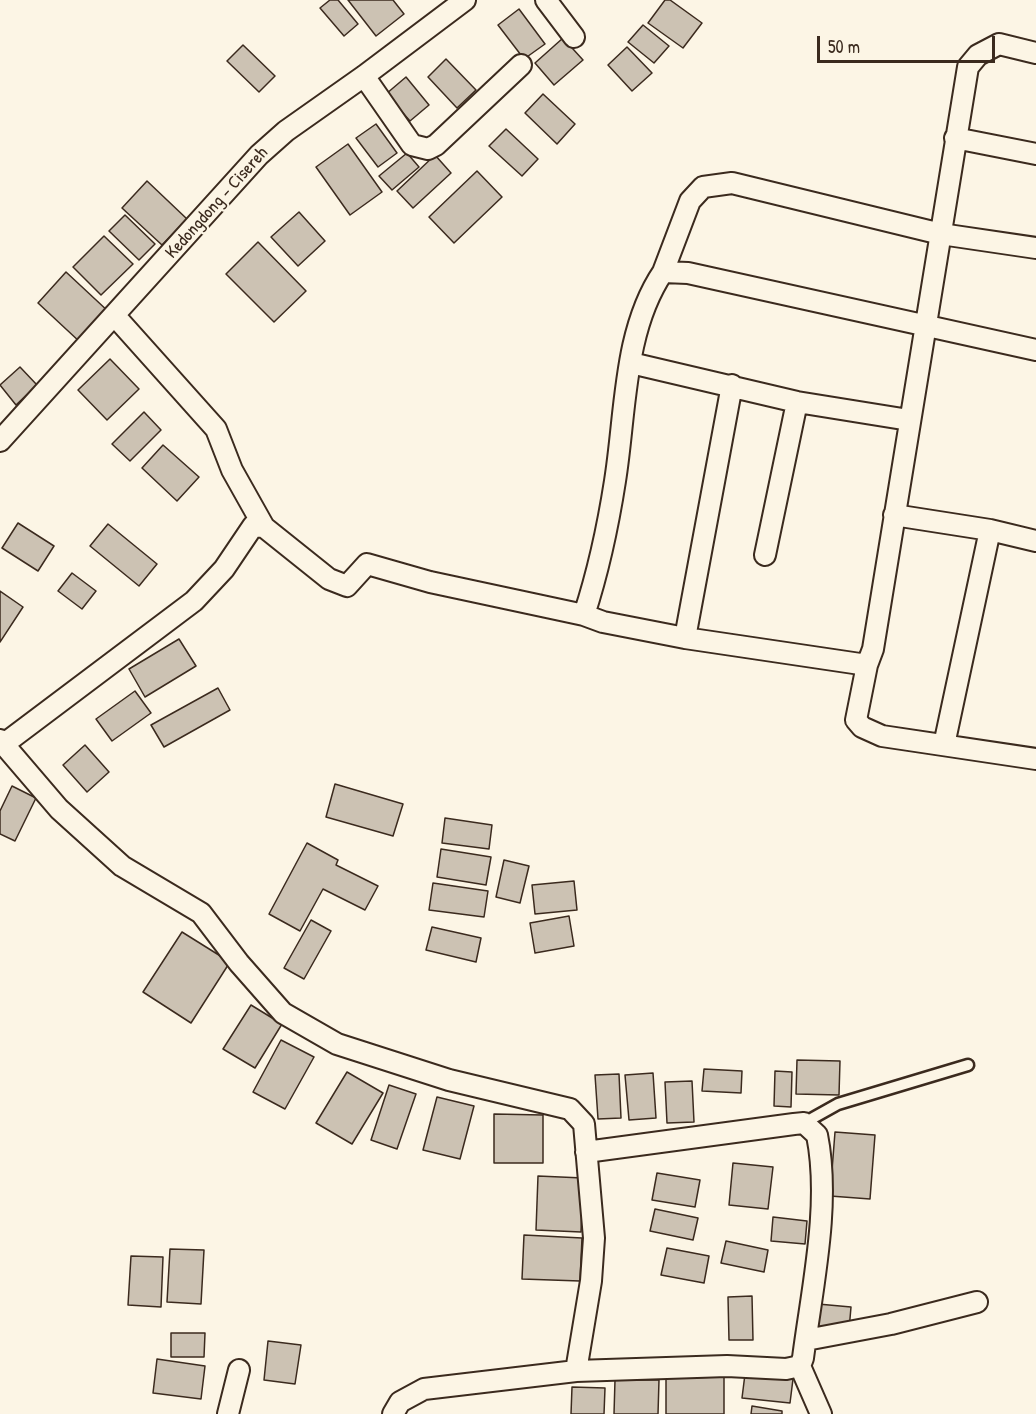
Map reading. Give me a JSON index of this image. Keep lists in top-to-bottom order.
{
  "streets": {
    "street": ["Kedongdong - Cisereh"]
  },
  "scale_bar": "50 m"
}
